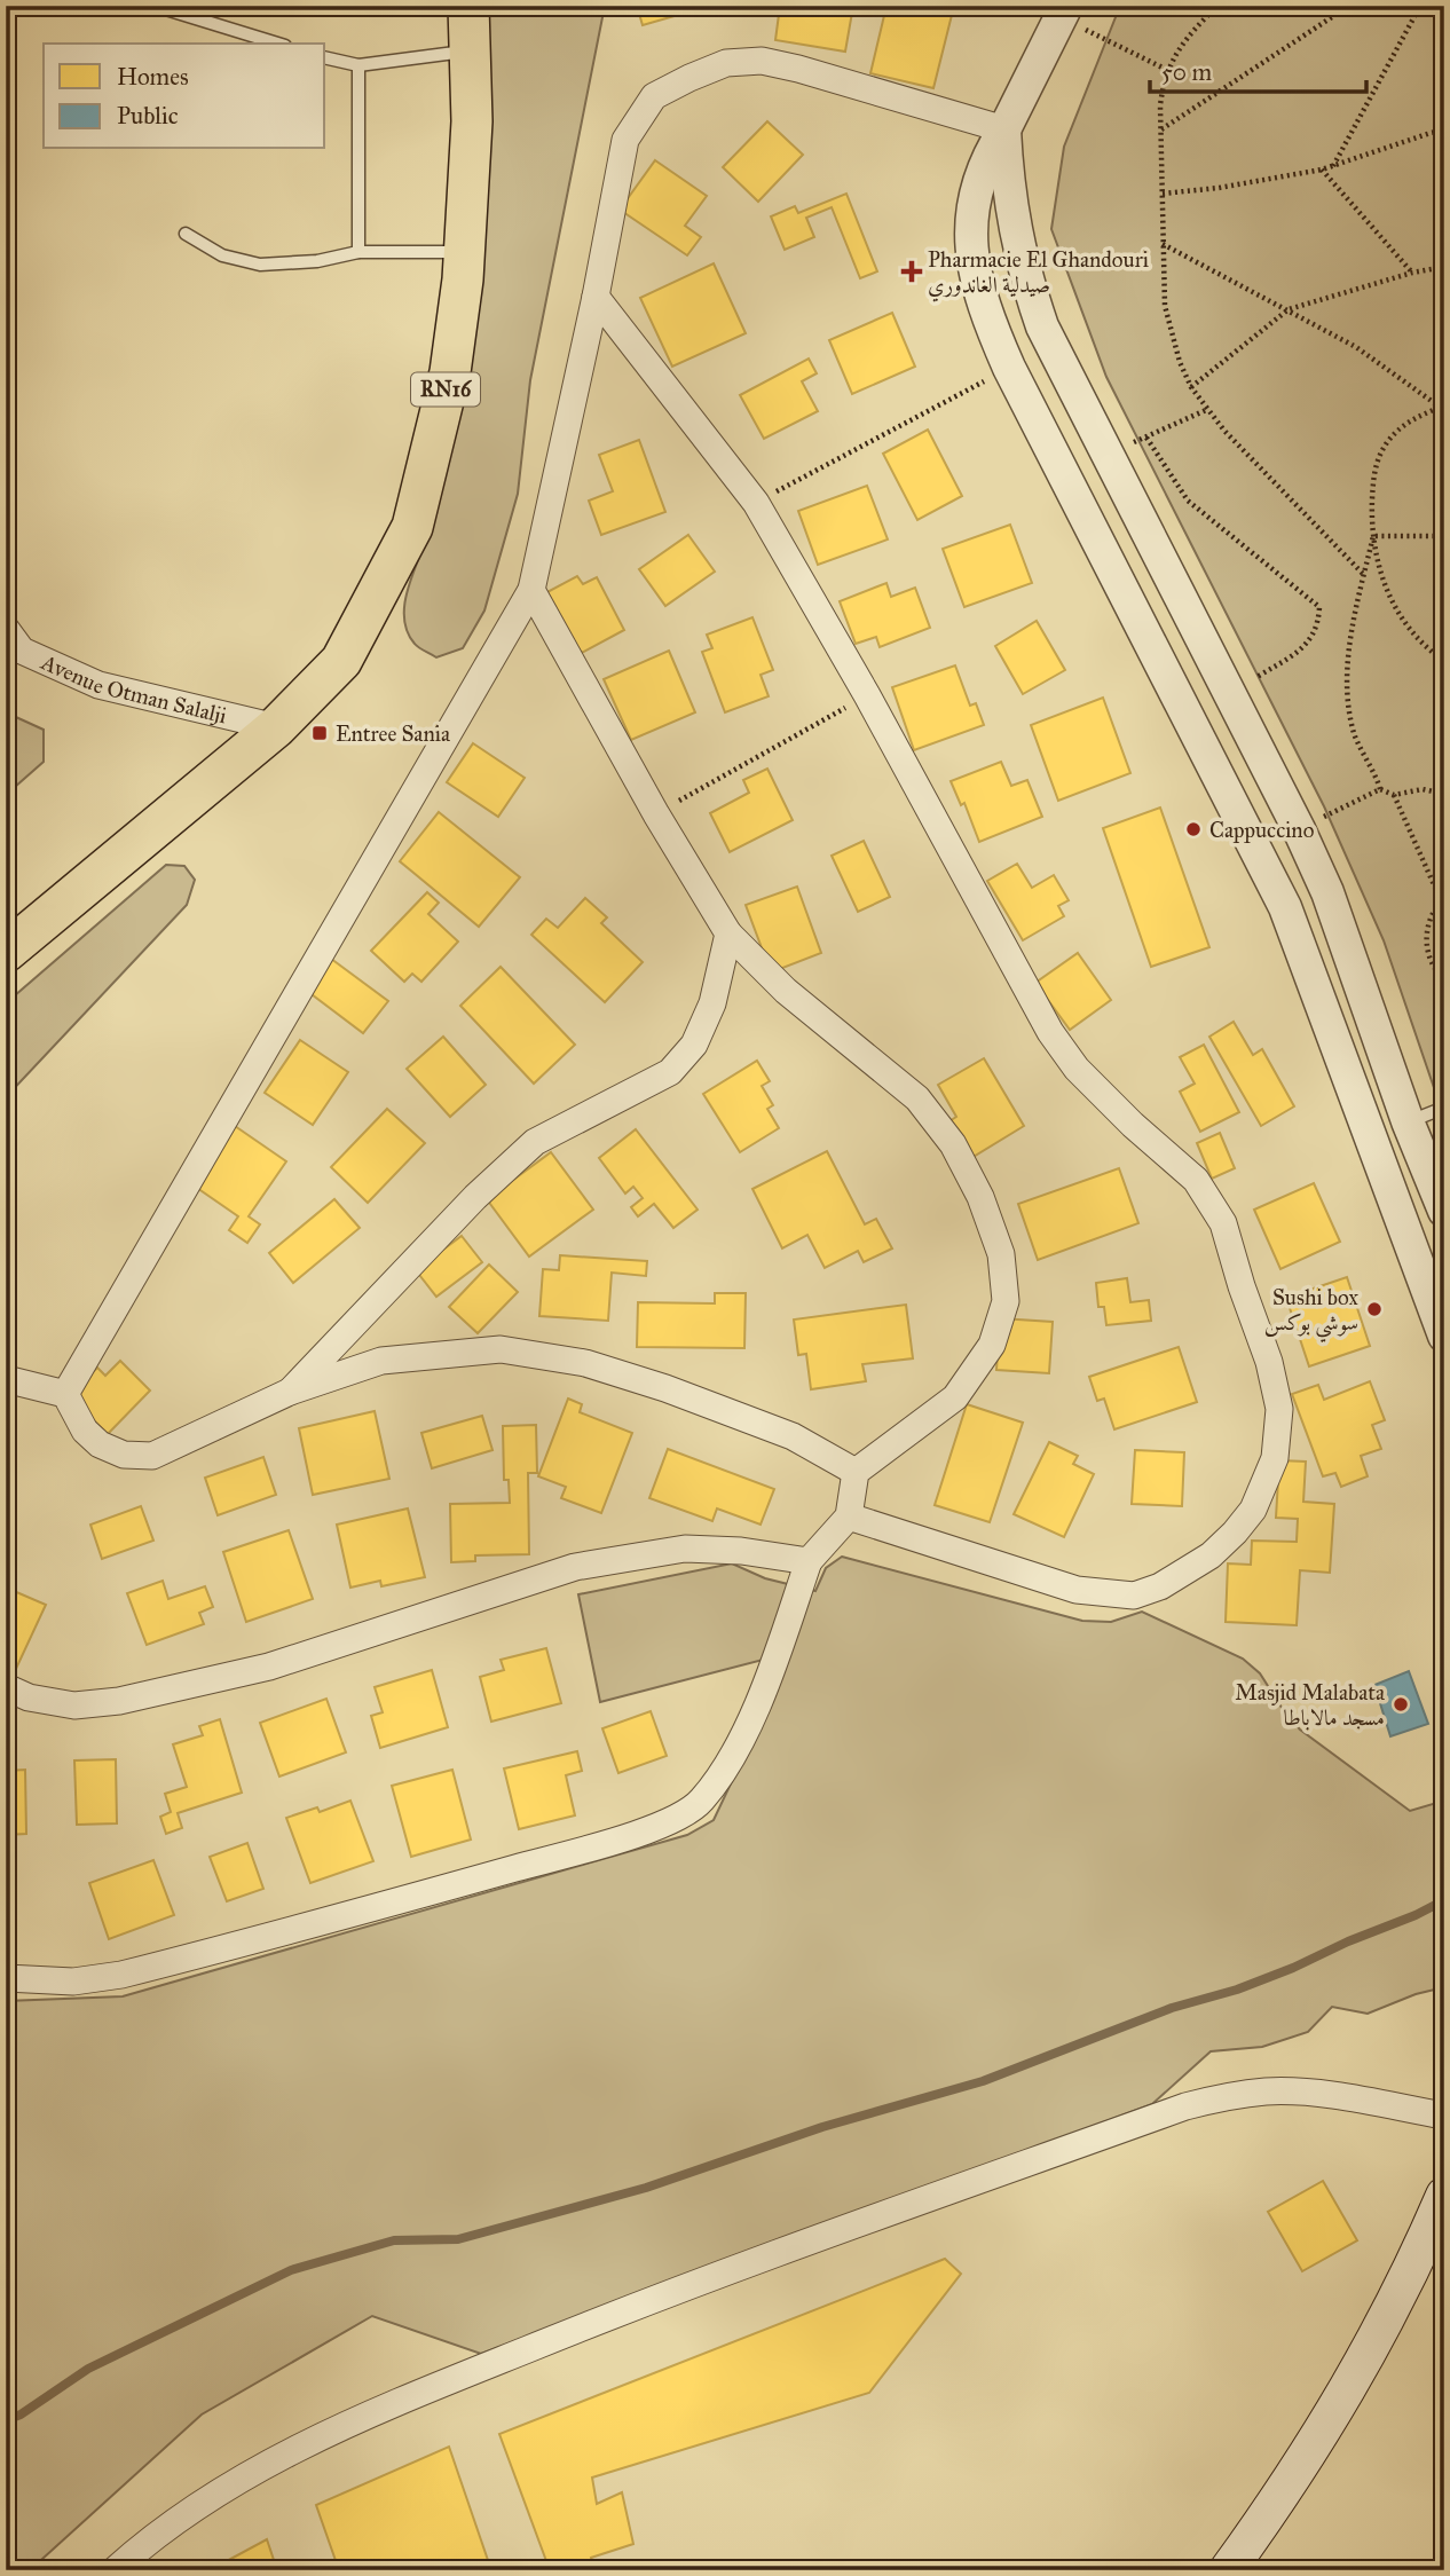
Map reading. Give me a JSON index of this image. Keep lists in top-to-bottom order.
{
  "streets": {
    "main road": ["RN16"],
    "street": ["Avenue Otman Salalji"]
  },
  "crossings": [
    ["RN16", "Avenue Otman Salalji"]
  ],
  "places": {
    "health": ["Pharmacie El Ghandouri صيدلية الغاندوري"],
    "transit": ["Entree Sania"],
    "other": ["Cappuccino", "Sushi box سوشي بوكس", "Masjid Malabata مسجد مالاباطا"]
  },
  "legend": ["Homes", "Public"],
  "scale_bar": "50 m"
}
